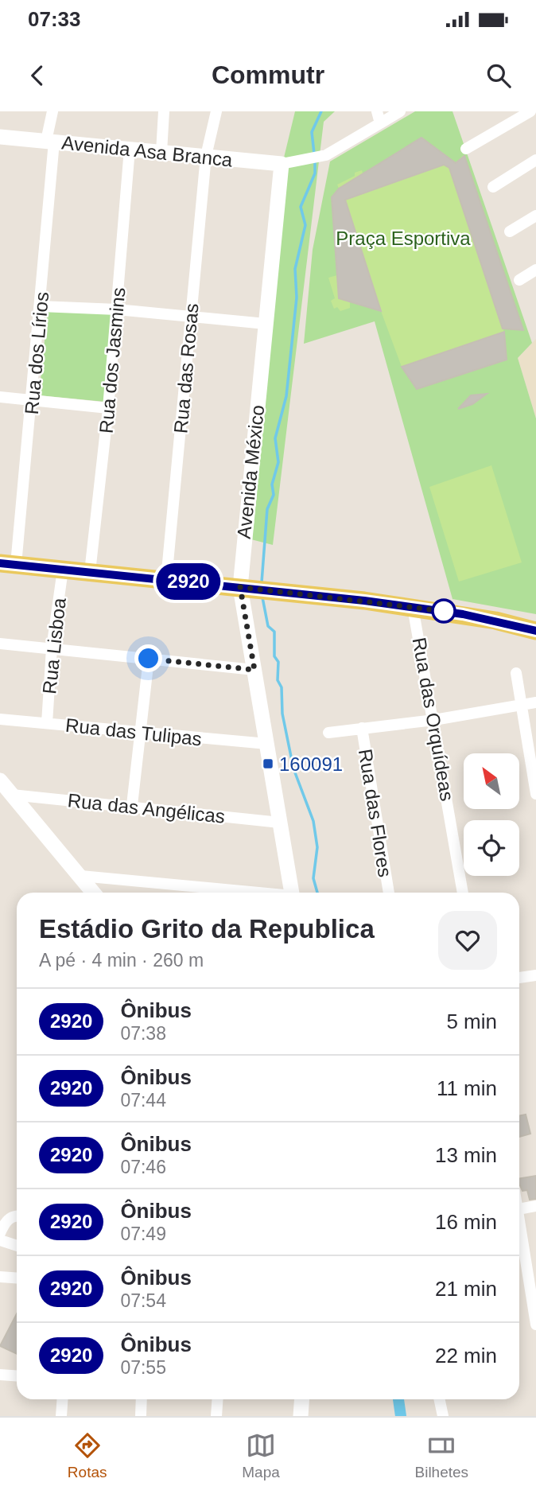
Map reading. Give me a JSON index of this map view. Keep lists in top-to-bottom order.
{
  "streets": {
    "street": [
      "Avenida Asa Branca",
      "Rua dos Lírios",
      "Rua dos Jasmins",
      "Rua das Rosas",
      "Avenida México",
      "Rua Lisboa",
      "Rua das Orquídeas",
      "Rua das Tulipas",
      "Rua das Angélicas",
      "Rua das Flores"
    ]
  },
  "crossings": [
    ["Avenida Asa Branca", "Rua dos Lírios"],
    ["Avenida Asa Branca", "Rua dos Jasmins"],
    ["Avenida Asa Branca", "Rua das Rosas"],
    ["Avenida Asa Branca", "Avenida México"],
    ["Avenida México", "Rua das Tulipas"],
    ["Avenida México", "Rua das Angélicas"],
    ["Rua Lisboa", "Rua das Tulipas"]
  ],
  "parks": ["Praça Esportiva"],
  "places": {
    "transit": ["160091"]
  },
  "lines": ["bus line 2920"],
  "north": "top left",
  "page": {
    "status": "07:33",
    "header": "Commutr",
    "on_map": "2920",
    "heading": ["Estádio Grito da Republica", "A pé · 4 min · 260 m"],
    "list": [
      {
        "mark": "2920",
        "name": "Ônibus",
        "note": "07:38",
        "value": "5 min"
      },
      {
        "mark": "2920",
        "name": "Ônibus",
        "note": "07:44",
        "value": "11 min"
      },
      {
        "mark": "2920",
        "name": "Ônibus",
        "note": "07:46",
        "value": "13 min"
      },
      {
        "mark": "2920",
        "name": "Ônibus",
        "note": "07:49",
        "value": "16 min"
      },
      {
        "mark": "2920",
        "name": "Ônibus",
        "note": "07:54",
        "value": "21 min"
      },
      {
        "mark": "2920",
        "name": "Ônibus",
        "note": "07:55",
        "value": "22 min"
      }
    ],
    "tabs": ["Rotas", "Mapa", "Bilhetes"]
  }
}
